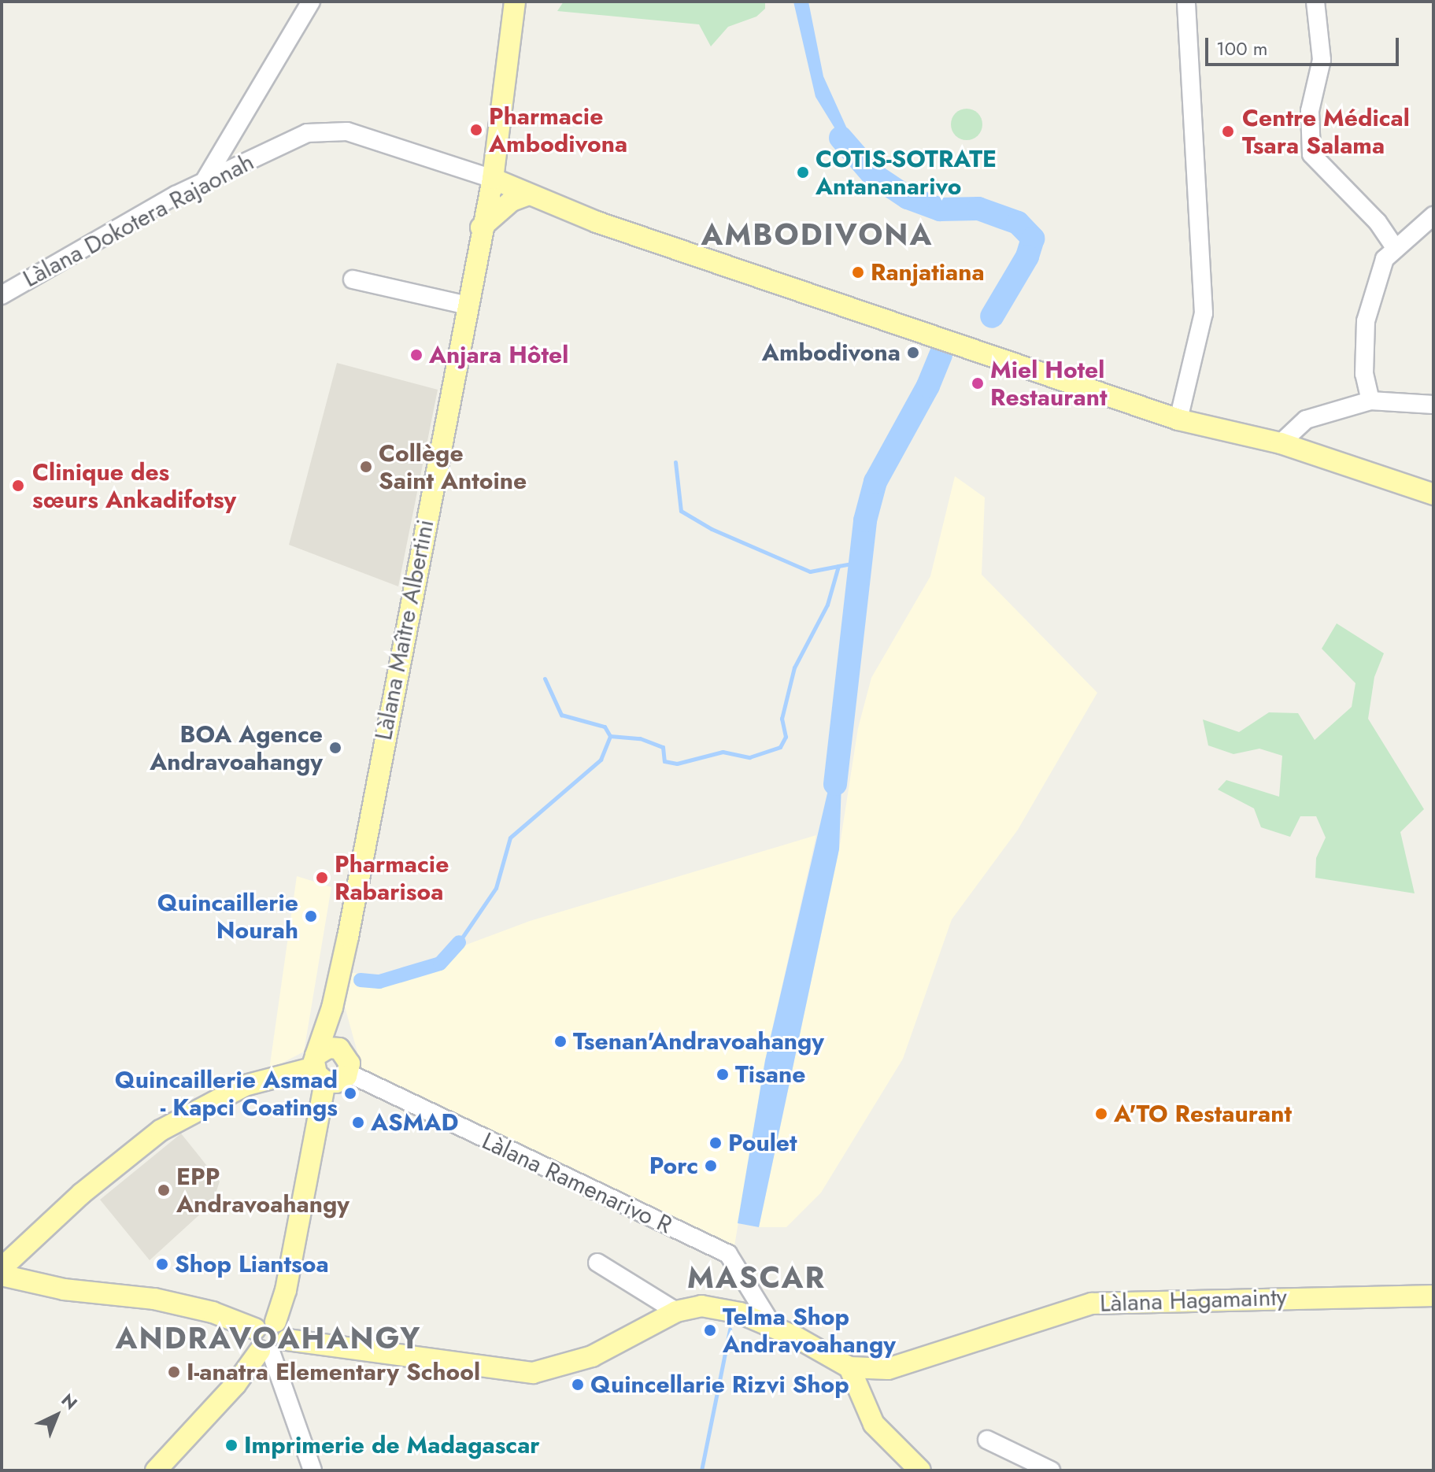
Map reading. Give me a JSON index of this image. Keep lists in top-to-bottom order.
{
  "streets": {
    "main road": ["Làlana Maître Albertini", "Làlana Hagamainty"],
    "street": ["Làlana Dokotera Rajaonah", "Làlana Ramenarivo R"]
  },
  "crossings": [
    ["Làlana Dokotera Rajaonah", "Làlana Maître Albertini"],
    ["Làlana Maître Albertini", "Làlana Ramenarivo R"]
  ],
  "districts": ["AMBODIVONA", "MASCAR", "ANDRAVOAHANGY"],
  "places": [
    "Pharmacie Ambodivona",
    "Centre Médical Tsara Salama",
    "COTIS-SOTRATE Antananarivo",
    "Ranjatiana",
    "Ambodivona",
    "Anjara Hôtel",
    "Miel Hotel Restaurant",
    "Collège Saint Antoine",
    "Clinique des sœurs Ankadifotsy",
    "BOA Agence Andravoahangy",
    "Pharmacie Rabarisoa",
    "Quincaillerie Nourah",
    "Tsenan'Andravoahangy",
    "Tisane",
    "Quincaillerie Asmad - Kapci Coatings",
    "A'TO Restaurant",
    "ASMAD",
    "Poulet",
    "Porc",
    "EPP Andravoahangy",
    "Shop Liantsoa",
    "Telma Shop Andravoahangy",
    "I-anatra Elementary School",
    "Quincellarie Rizvi Shop",
    "Imprimerie de Madagascar"
  ],
  "scale_bar": "100 m",
  "north": "top right"
}
